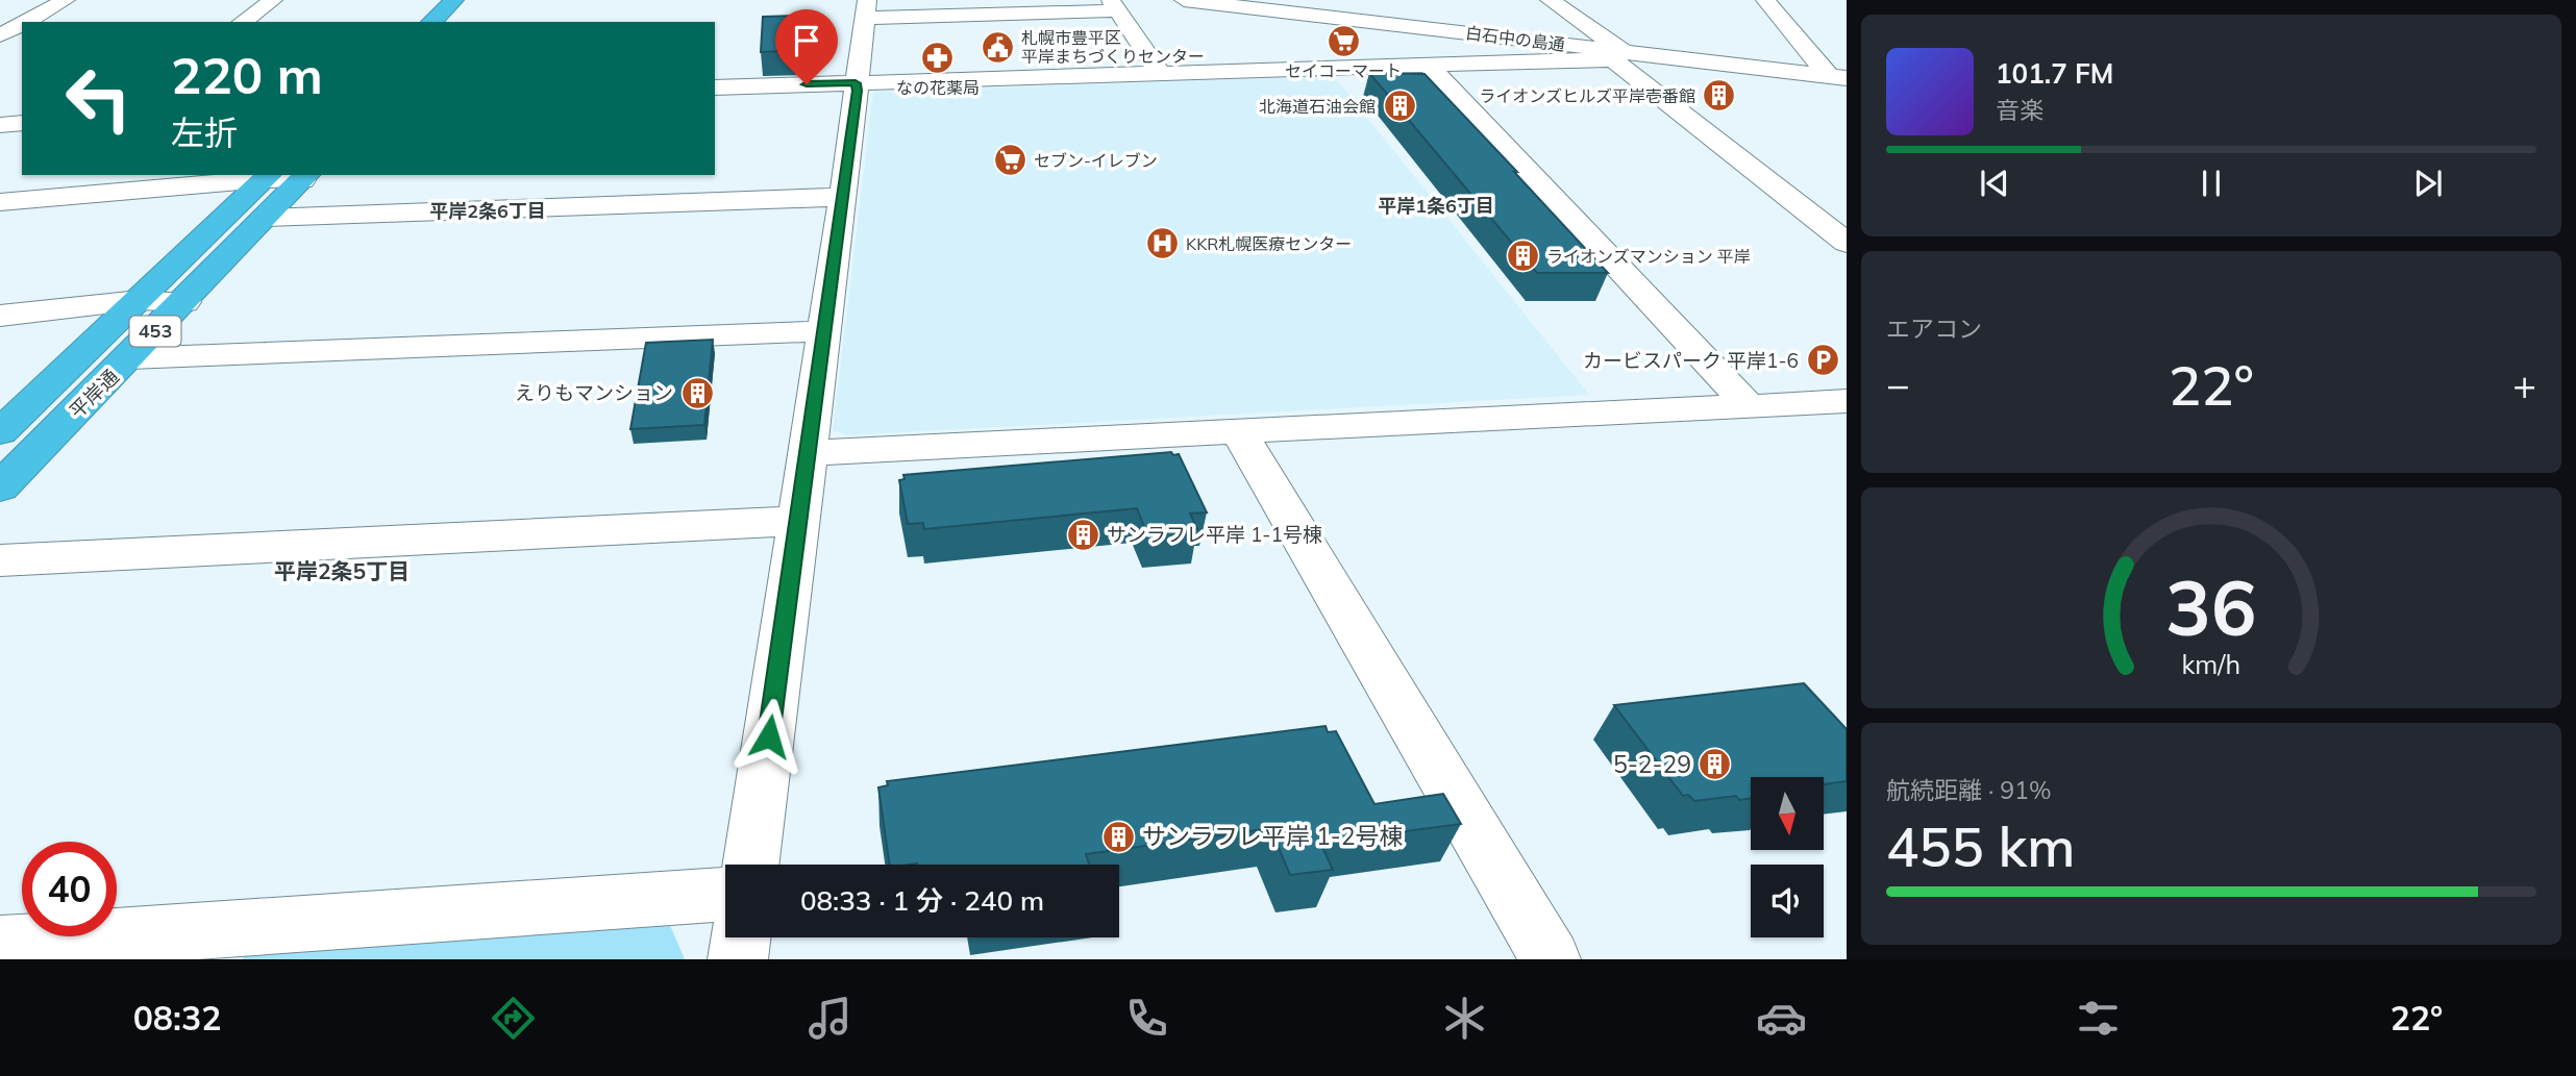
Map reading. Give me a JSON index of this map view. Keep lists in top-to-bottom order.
{
  "streets": {
    "highway": ["453", "平岸通"],
    "street": ["白石中の島通"]
  },
  "districts": ["平岸1条6丁目", "平岸2条6丁目", "平岸2条5丁目"],
  "places": {
    "supermarket": ["セイコーマート", "セブン-イレブン"],
    "public building": ["札幌市豊平区 平岸まちづくりセンター"],
    "pharmacy": ["なの花薬局"],
    "building": [
      "ライオンズヒルズ平岸壱番館",
      "北海道石油会館",
      "ライオンズマンション 平岸",
      "えりもマンション",
      "サンラフレ平岸 1-1号棟",
      "5-2-29",
      "サンラフレ平岸 1-2号棟"
    ],
    "hospital": ["KKR札幌医療センター"],
    "parking": ["カービスパーク 平岸1-6"]
  },
  "north": "bottom",
  "page": {
    "turn": ["220 m", "左折"],
    "song": ["101.7 FM", "音楽"],
    "tile": [
      "エアコン",
      ["航続距離 · 91%", "455 km"]
    ],
    "heat": ["−", "22°", "+"],
    "limit": "40",
    "trip": "08:33 · 1 分 · 240 m",
    "tabs": ["08:32", "22°"],
    "gauge": ["36", "km/h"]
  }
}
